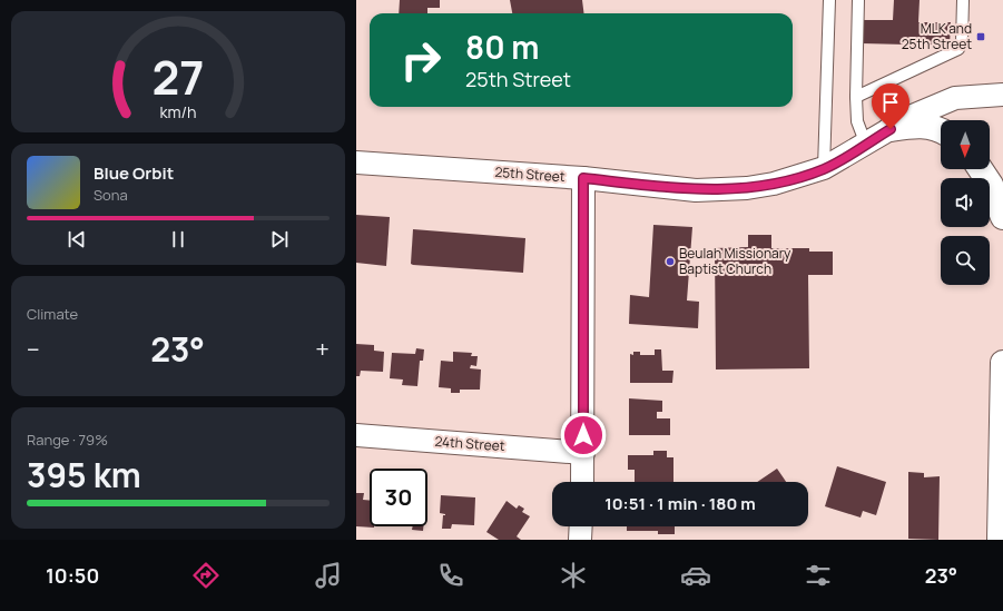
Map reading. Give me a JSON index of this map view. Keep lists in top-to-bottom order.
{
  "streets": {
    "street": ["25th Street", "24th Street"]
  },
  "places": {
    "transit": ["MLK and 25th Street"],
    "other": ["Beulah Missionary Baptist Church"]
  },
  "north": "bottom",
  "page": {
    "turn": ["80 m", "25th Street"],
    "song": ["Blue Orbit", "Sona"],
    "tile": [
      "Climate",
      ["Range · 79%", "395 km"]
    ],
    "heat": ["−", "23°", "+"],
    "limit": "30",
    "trip": "10:51 · 1 min · 180 m",
    "tabs": ["10:50", "23°"],
    "gauge": ["27", "km/h"]
  }
}
